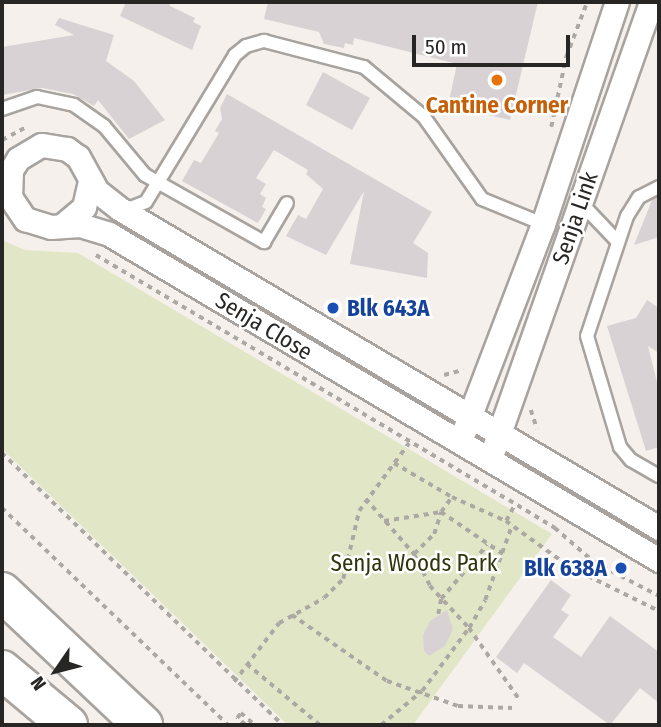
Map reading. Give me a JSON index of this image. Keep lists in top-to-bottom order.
{
  "streets": {
    "street": ["Senja Link", "Senja Close"]
  },
  "crossings": [
    ["Senja Link", "Senja Close"]
  ],
  "parks": ["Senja Woods Park"],
  "places": ["Cantine Corner", "Blk 643A", "Blk 638A"],
  "scale_bar": "50 m",
  "north": "bottom left"
}
